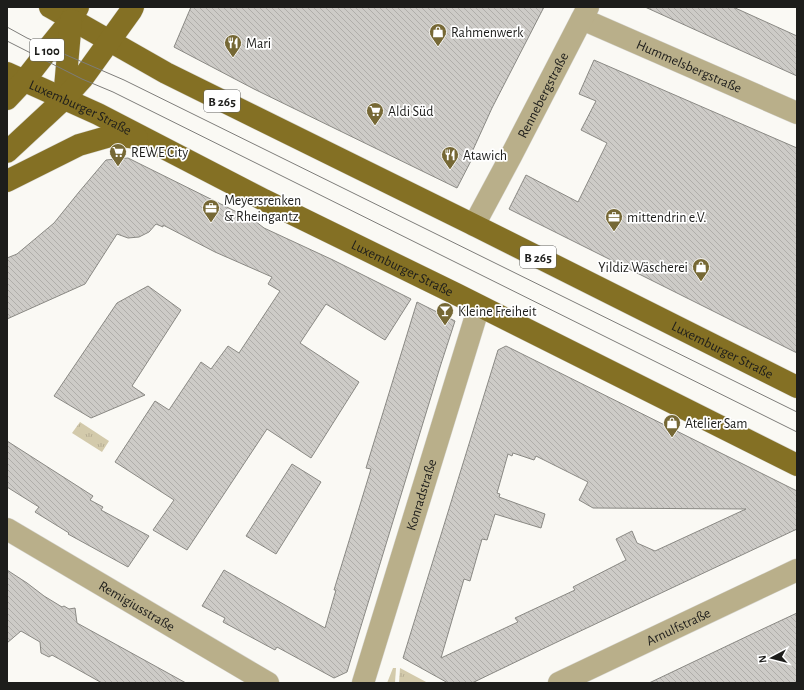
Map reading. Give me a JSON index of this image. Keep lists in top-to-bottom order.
{
  "streets": {
    "main road": ["L 100", "B 265", "Luxemburger Straße"],
    "street": [
      "Hummelsbergstraße",
      "Rennebergstraße",
      "Konradstraße",
      "Remigiusstraße",
      "Arnulfstraße"
    ]
  },
  "crossings": [
    ["L 100", "Luxemburger Straße"],
    ["Hummelsbergstraße", "Rennebergstraße"],
    ["Rennebergstraße", "Luxemburger Straße"],
    ["Luxemburger Straße", "Konradstraße"]
  ],
  "places": {
    "shop": ["Rahmenwerk", "Yildiz Wäscherei", "Atelier Sam"],
    "restaurant": ["Mari", "Atawich"],
    "supermarket": ["Aldi Süd", "REWE City"],
    "office": ["Meyersrenken & Rheingantz", "mittendrin e.V."],
    "bar": ["Kleine Freiheit"]
  },
  "north": "left"
}
